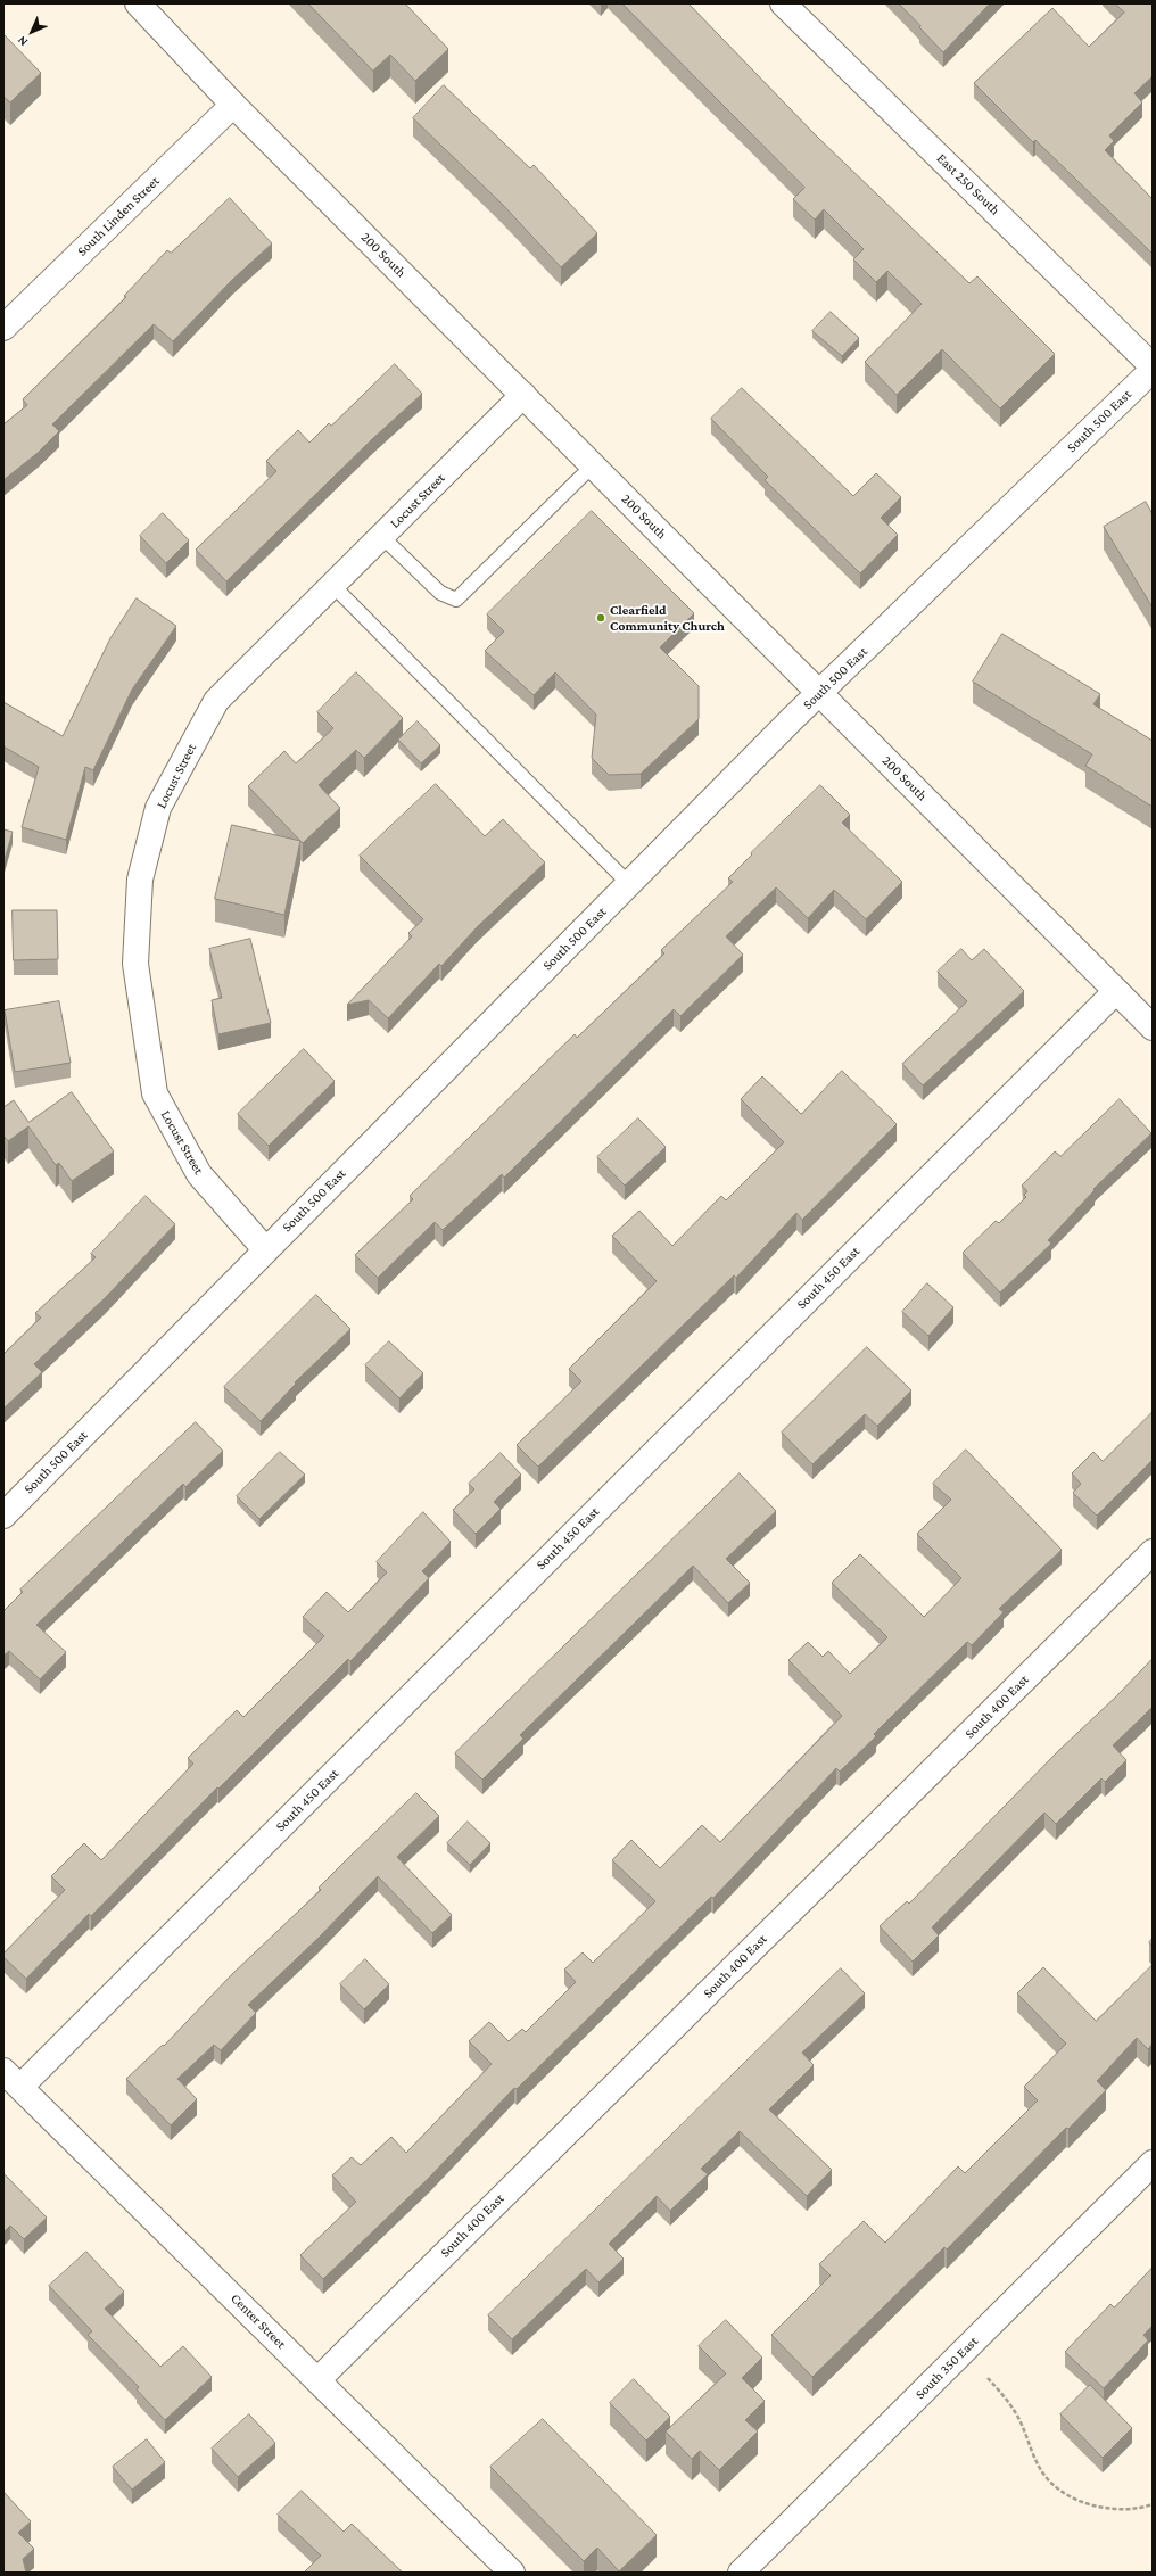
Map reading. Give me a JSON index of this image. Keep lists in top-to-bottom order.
{
  "streets": {
    "street": [
      "East 250 South",
      "South Linden Street",
      "200 South",
      "South 500 East",
      "Locust Street",
      "South 450 East",
      "South 400 East",
      "Center Street",
      "South 350 East"
    ]
  },
  "crossings": [
    ["East 250 South", "South 500 East"],
    ["South Linden Street", "200 South"],
    ["200 South", "South 500 East"],
    ["200 South", "Locust Street"],
    ["200 South", "South 450 East"],
    ["South 500 East", "Locust Street"],
    ["South 450 East", "Center Street"],
    ["South 400 East", "Center Street"]
  ],
  "places": ["Clearfield Community Church"],
  "north": "bottom left"
}
